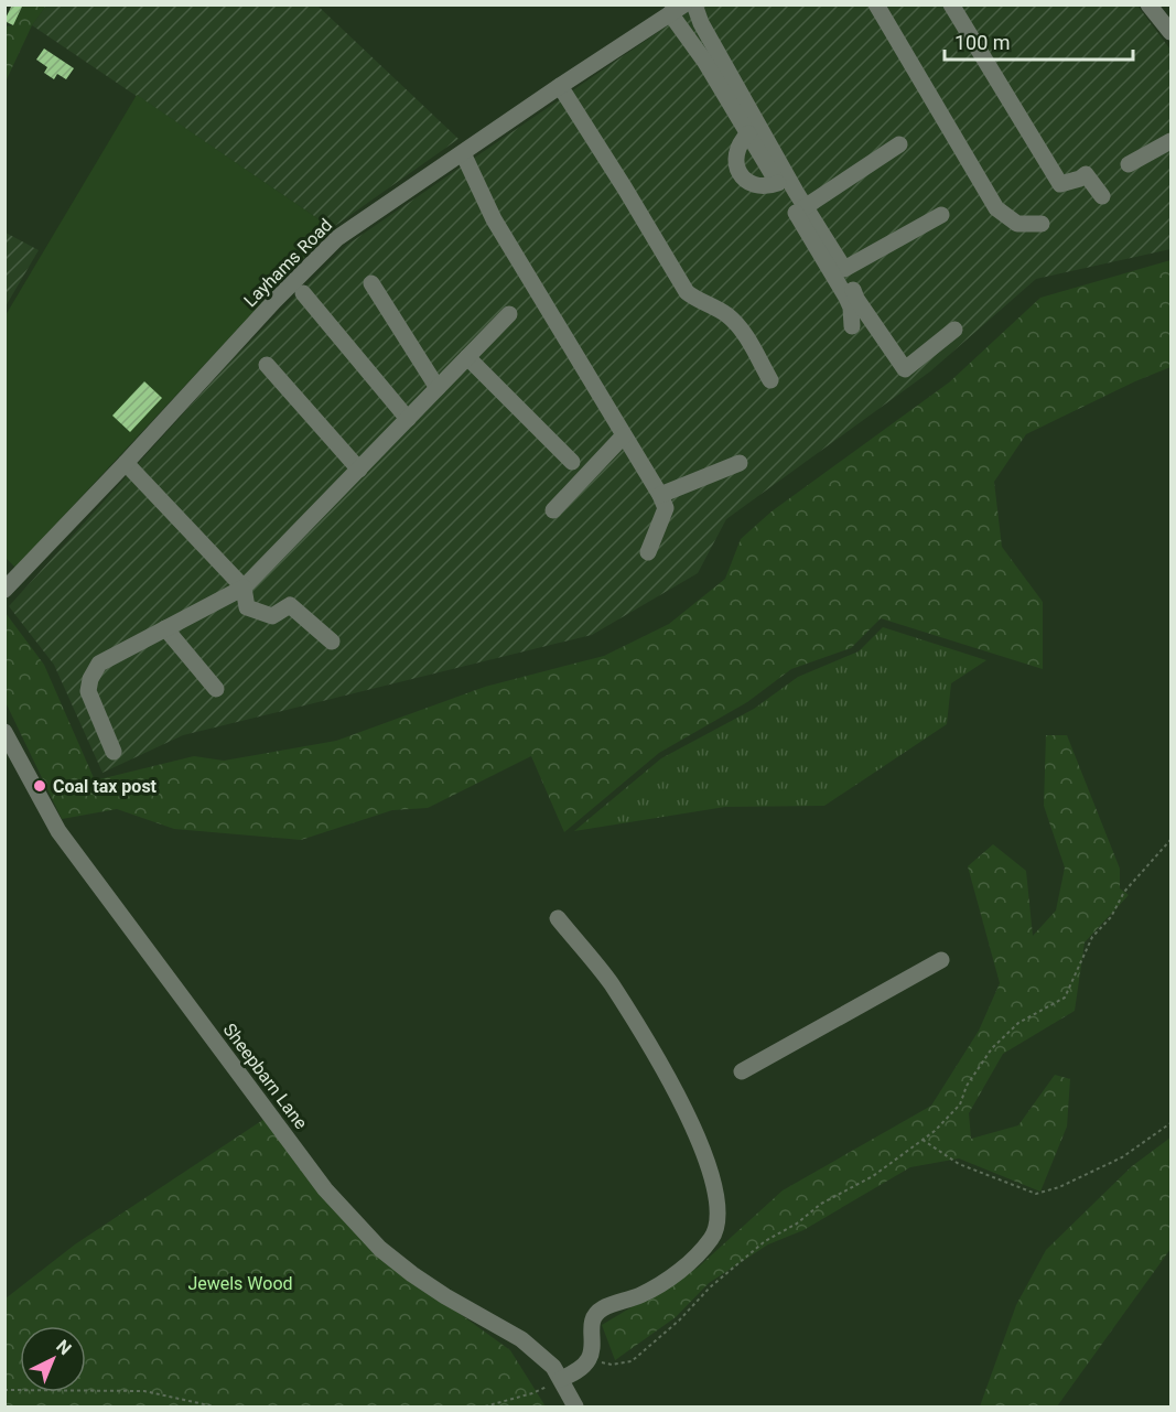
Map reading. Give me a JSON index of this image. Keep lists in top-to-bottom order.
{
  "streets": {
    "street": ["Layhams Road", "Sheepbarn Lane"]
  },
  "parks": ["Jewels Wood"],
  "places": ["Coal tax post"],
  "scale_bar": "100 m",
  "north": "top right"
}
